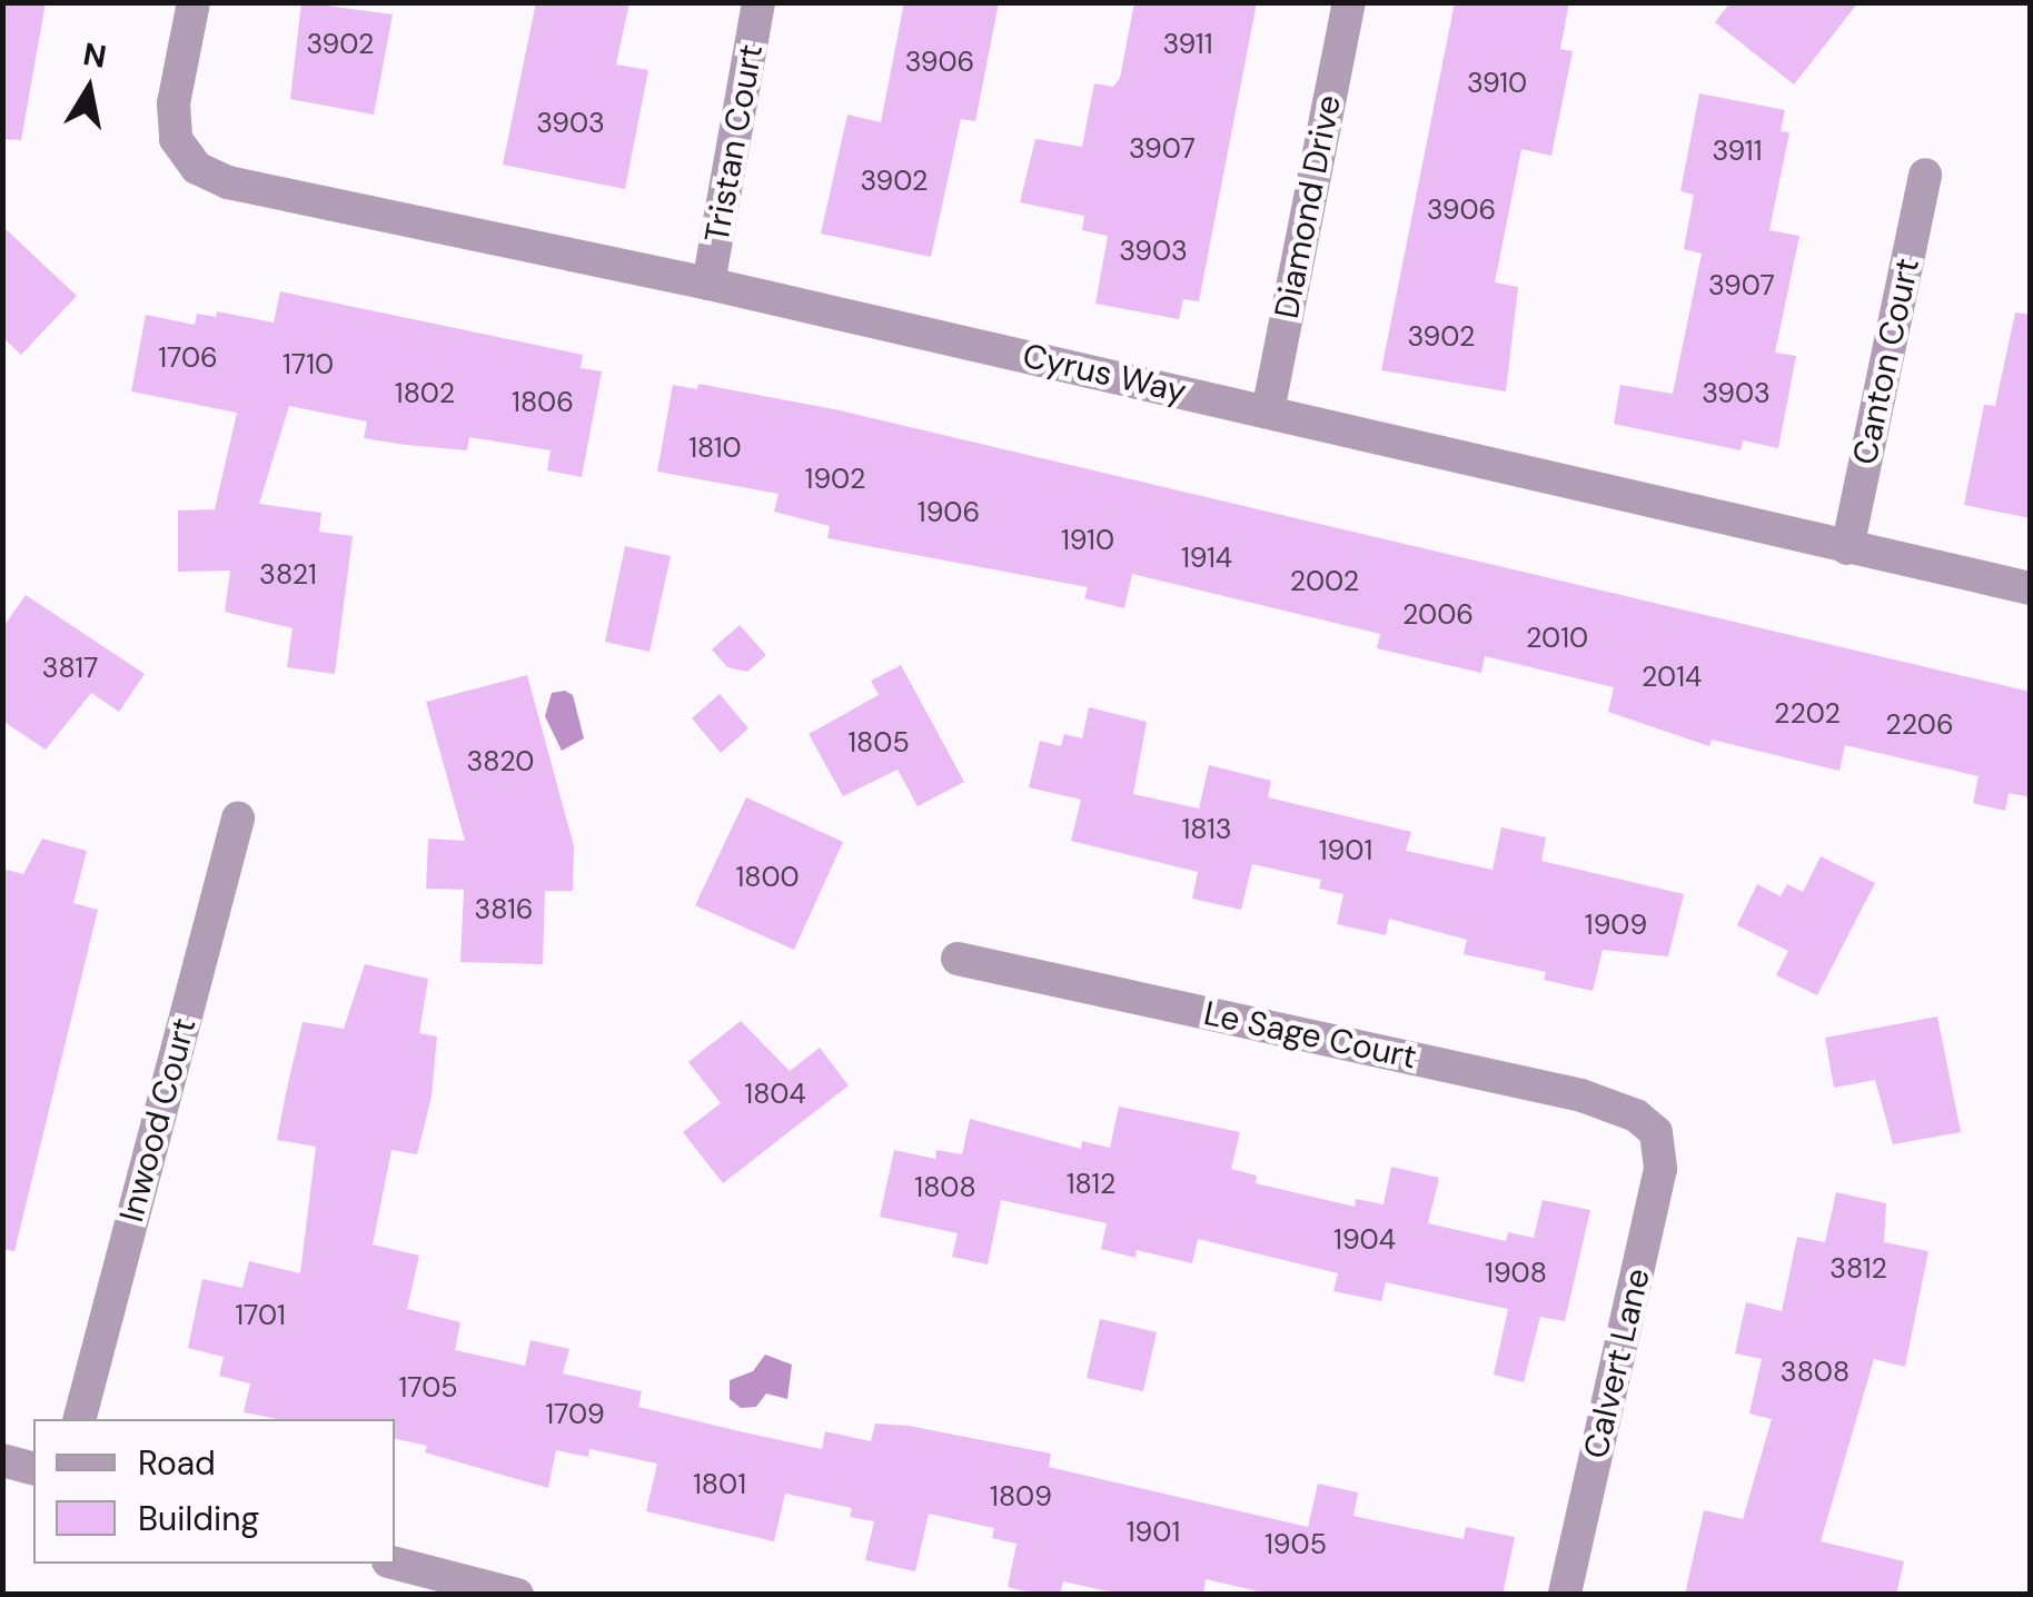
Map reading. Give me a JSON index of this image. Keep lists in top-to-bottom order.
{
  "streets": {
    "street": [
      "Tristan Court",
      "Diamond Drive",
      "Canton Court",
      "Cyrus Way",
      "Le Sage Court",
      "Inwood Court",
      "Calvert Lane"
    ]
  },
  "crossings": [
    ["Tristan Court", "Cyrus Way"],
    ["Diamond Drive", "Cyrus Way"],
    ["Canton Court", "Cyrus Way"],
    ["Le Sage Court", "Calvert Lane"]
  ],
  "house_numbers": [
    "3902",
    "3911",
    "3906",
    "3910",
    "3903",
    "3907",
    "3911",
    "3902",
    "3906",
    "3903",
    "3907",
    "3902",
    "1706",
    "1710",
    "1802",
    "3903",
    "1806",
    "1810",
    "1902",
    "1906",
    "1910",
    "1914",
    "3821",
    "2002",
    "2006",
    "2010",
    "3817",
    "2014",
    "2202",
    "2206",
    "1805",
    "3820",
    "1813",
    "1901",
    "1800",
    "3816",
    "1909",
    "1804",
    "1812",
    "1808",
    "1904",
    "3812",
    "1908",
    "1701",
    "3808",
    "1705",
    "1709",
    "1801",
    "1809",
    "1901",
    "1905"
  ],
  "legend": ["Road", "Building"],
  "north": "top"
}
